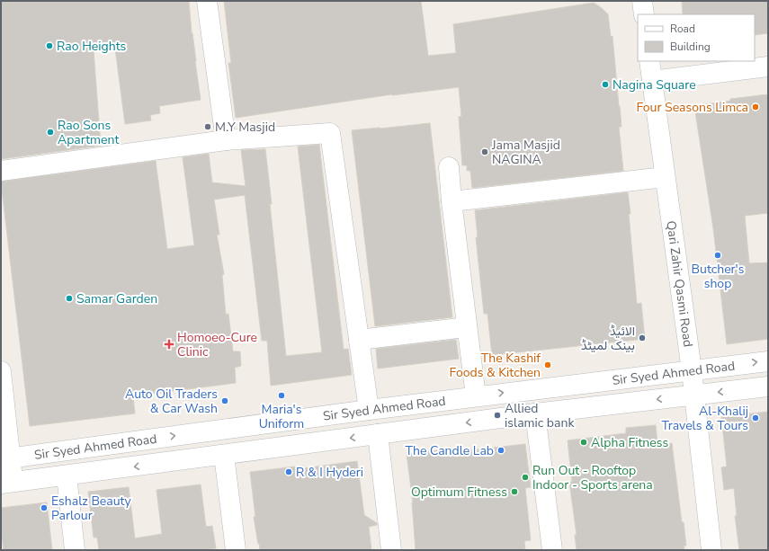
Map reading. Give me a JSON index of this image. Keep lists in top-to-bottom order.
{
  "streets": {
    "street": ["Qari Zahir Qasmi Road", "Sir Syed Ahmed Road"]
  },
  "crossings": [
    ["Qari Zahir Qasmi Road", "Sir Syed Ahmed Road"]
  ],
  "places": {
    "other": [
      "Rao Heights",
      "Nagina Square",
      "Four Seasons Limca",
      "M.Y Masjid",
      "Rao Sons Apartment",
      "Jama Masjid NAGINA",
      "Butcher's shop",
      "Samar Garden",
      "الائیڈ بینک لمیٹڈ",
      "The Kashif Foods & Kitchen",
      "Maria's Uniform",
      "Auto Oil Traders & Car Wash",
      "Allied islamic bank",
      "Al-Khalij Travels & Tours",
      "Alpha Fitness",
      "The Candle Lab",
      "R & I Hyderi",
      "Run Out - Rooftop Indoor - Sports arena",
      "Optimum Fitness",
      "Eshalz Beauty Parlour"
    ],
    "health": ["Homoeo-Cure Clinic"]
  },
  "legend": ["Road", "Building"]
}
